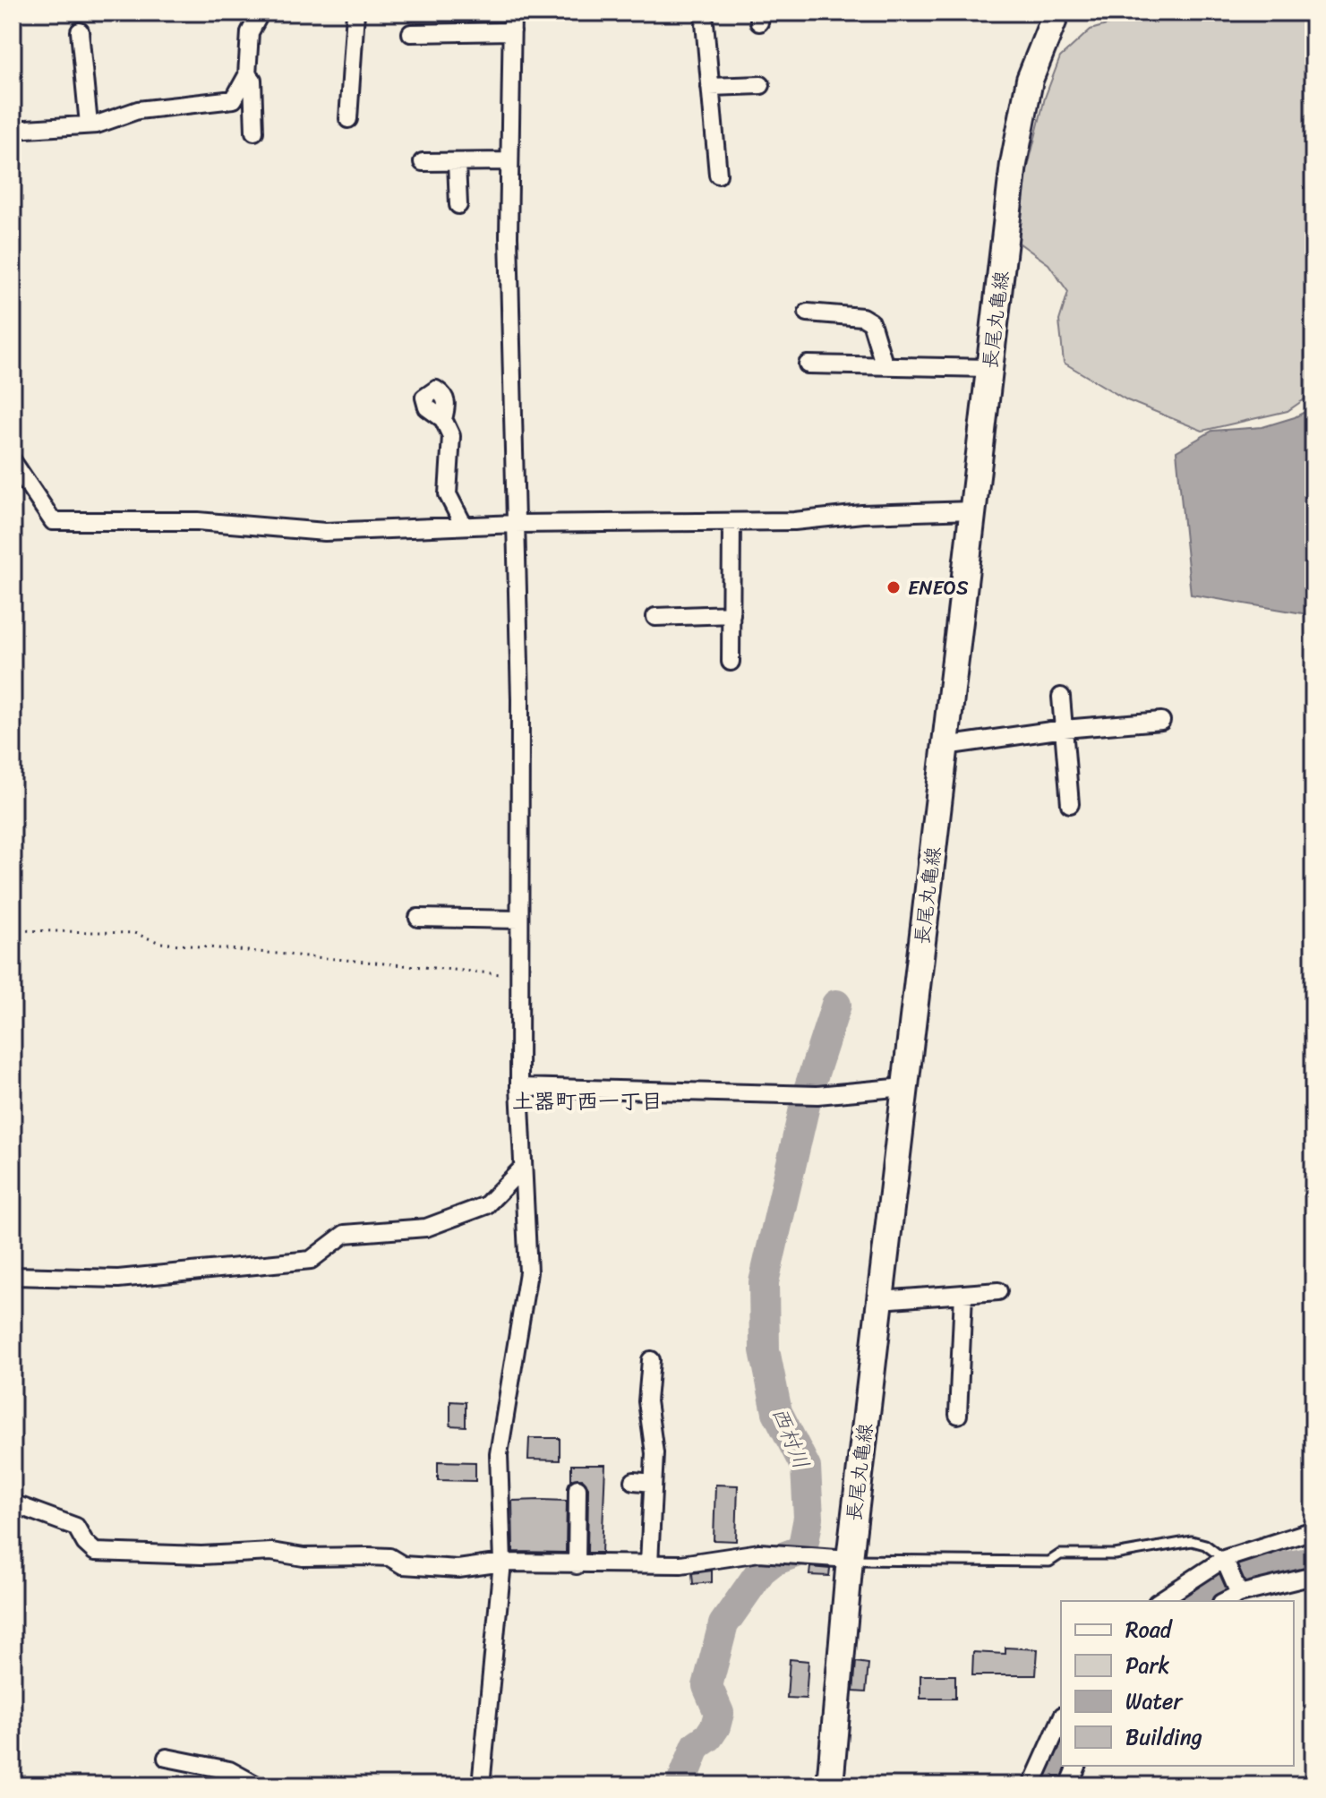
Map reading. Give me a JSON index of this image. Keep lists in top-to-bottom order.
{
  "streets": {
    "main road": ["長尾丸亀線"]
  },
  "districts": ["土器町西一丁目"],
  "water": ["西村川"],
  "places": ["ENEOS"],
  "legend": [
    "Road",
    "Park",
    "Water",
    "Building"
  ]
}
